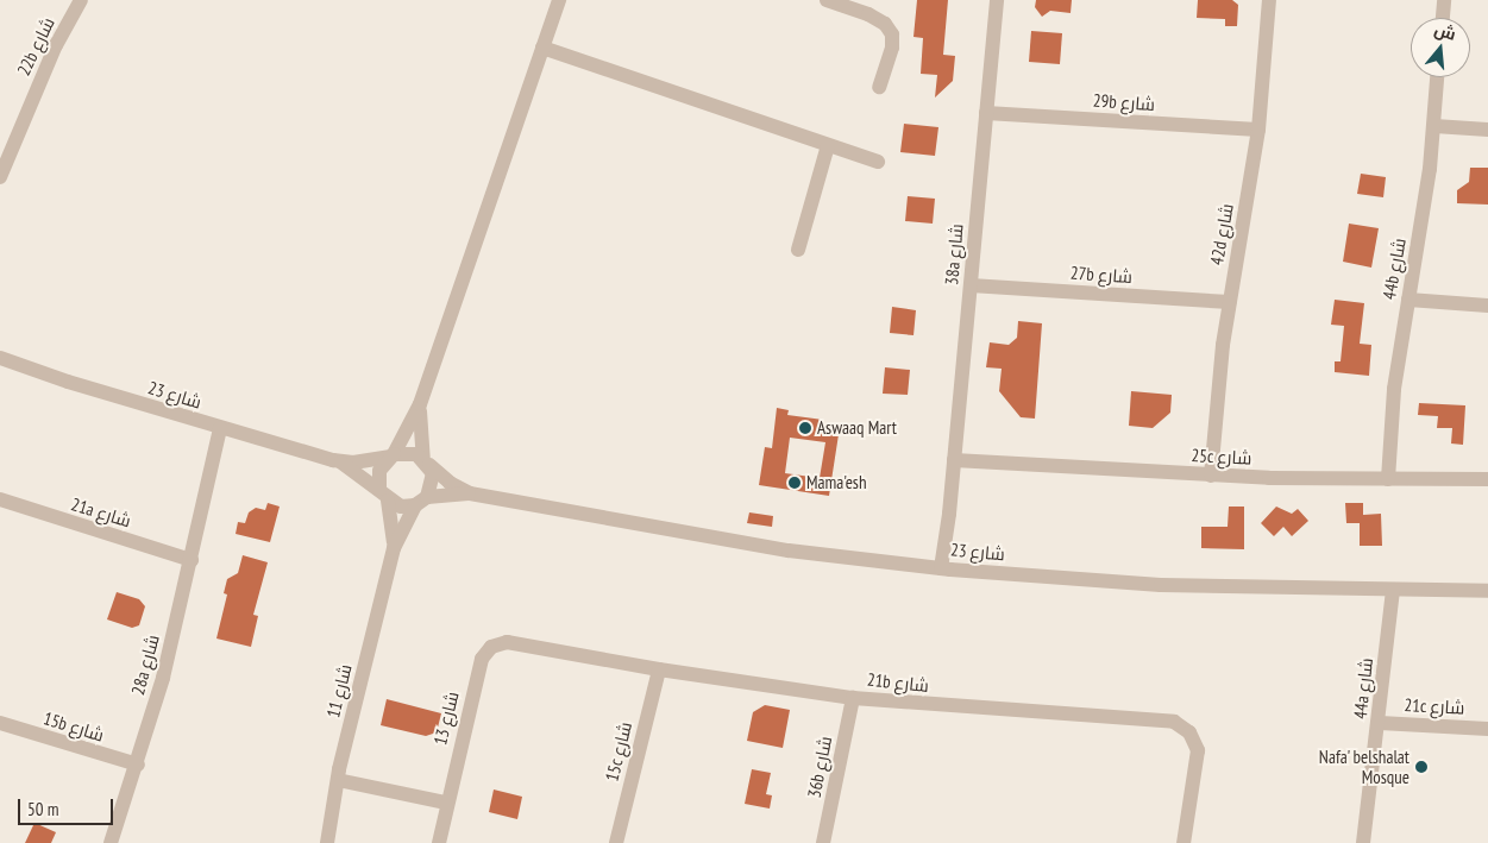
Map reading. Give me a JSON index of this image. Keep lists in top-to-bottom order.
{
  "streets": {
    "street": [
      "22b شارع",
      "29b شارع",
      "42d شارع",
      "38a شارع",
      "44b شارع",
      "27b شارع",
      "شارع 23",
      "25c شارع",
      "21a شارع",
      "28a شارع",
      "21b شارع",
      "44a شارع",
      "شارع 11",
      "21c شارع",
      "شارع 13",
      "15b شارع",
      "15c شارع",
      "36b شارع"
    ]
  },
  "crossings": [
    ["29b شارع", "42d شارع"],
    ["29b شارع", "38a شارع"],
    ["42d شارع", "27b شارع"],
    ["42d شارع", "25c شارع"],
    ["38a شارع", "27b شارع"],
    ["38a شارع", "شارع 23"],
    ["38a شارع", "25c شارع"],
    ["44b شارع", "25c شارع"],
    ["شارع 23", "28a شارع"],
    ["شارع 23", "44a شارع"],
    ["شارع 23", "شارع 11"],
    ["21a شارع", "28a شارع"],
    ["28a شارع", "15b شارع"],
    ["21b شارع", "شارع 13"],
    ["21b شارع", "15c شارع"],
    ["21b شارع", "36b شارع"],
    ["44a شارع", "21c شارع"]
  ],
  "places": ["Aswaaq Mart", "Mama'esh", "Nafa' belshalat Mosque"],
  "scale_bar": "50 m",
  "north": "top"
}
